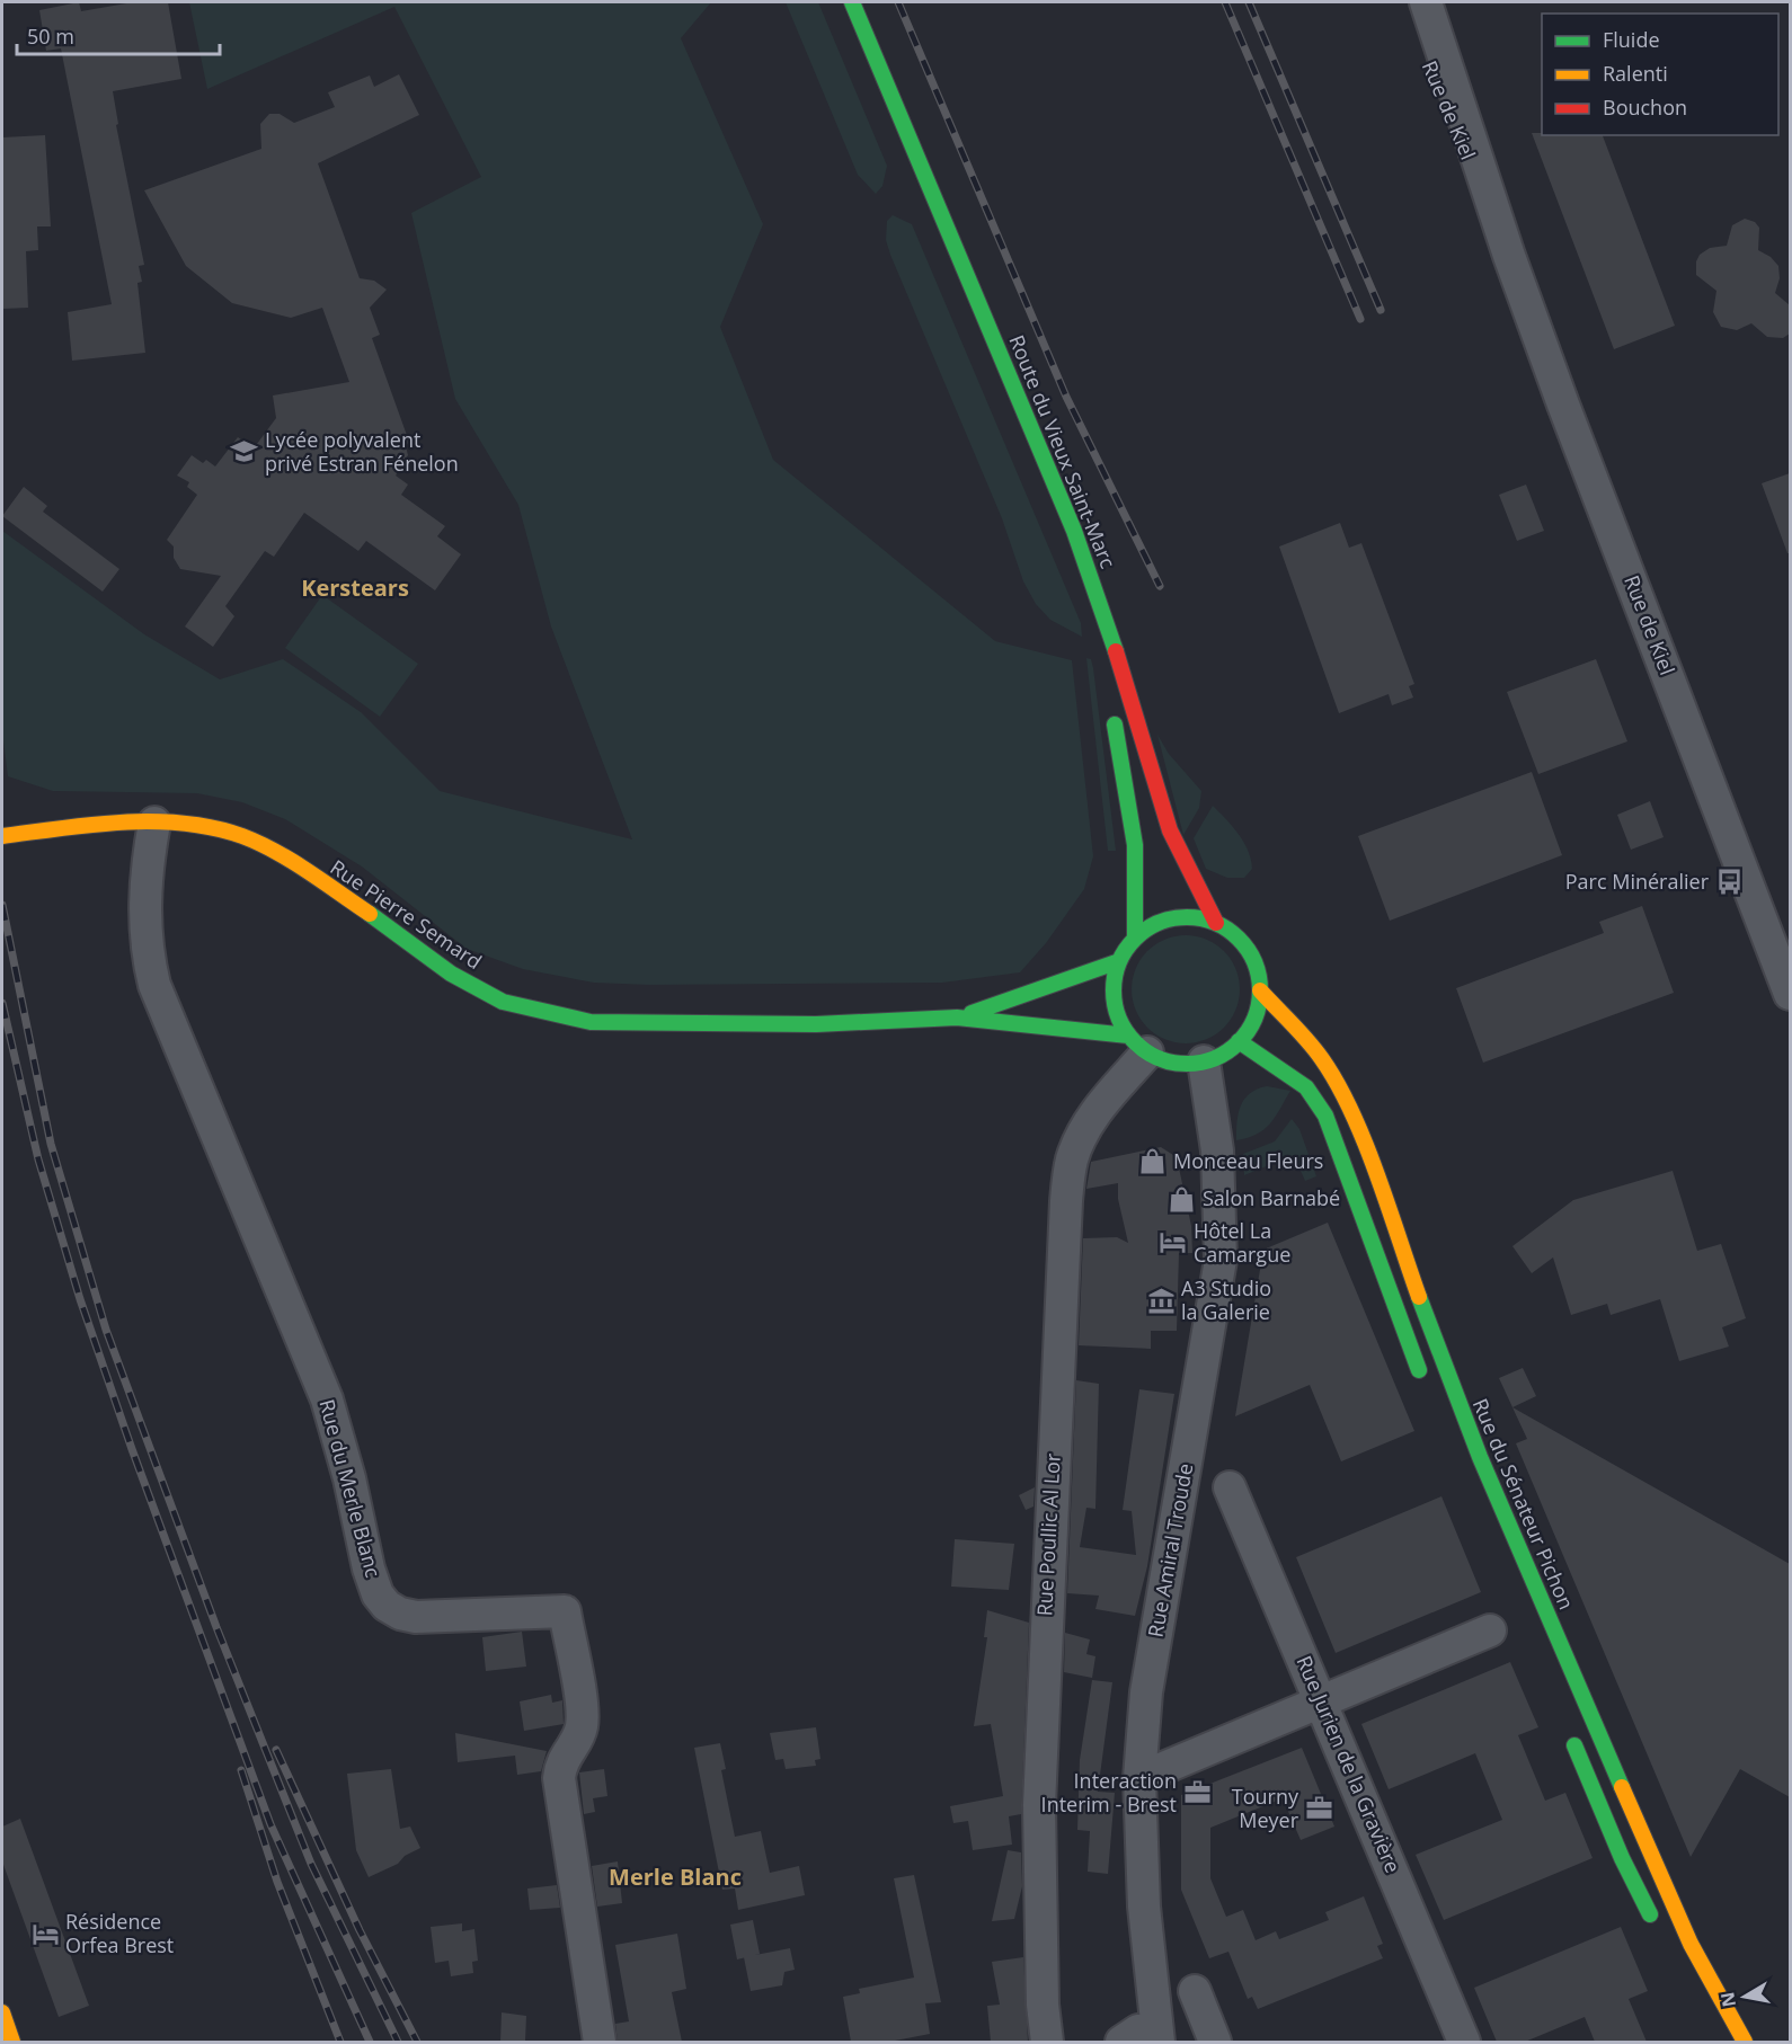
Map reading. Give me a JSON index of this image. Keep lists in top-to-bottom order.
{
  "streets": {
    "main road": ["Route du Vieux Saint-Marc", "Rue Pierre Semard", "Rue du Sénateur Pichon"],
    "street": [
      "Rue de Kiel",
      "Rue du Merle Blanc",
      "Rue Poullic Al Lor",
      "Rue Amiral Troude",
      "Rue Jurien de la Gravière"
    ]
  },
  "crossings": [
    ["Route du Vieux Saint-Marc", "Rue Pierre Semard"],
    ["Route du Vieux Saint-Marc", "Rue du Sénateur Pichon"],
    ["Route du Vieux Saint-Marc", "Rue Poullic Al Lor"],
    ["Route du Vieux Saint-Marc", "Rue Amiral Troude"],
    ["Rue Pierre Semard", "Rue du Merle Blanc"],
    ["Rue Pierre Semard", "Rue du Sénateur Pichon"],
    ["Rue Pierre Semard", "Rue Poullic Al Lor"],
    ["Rue Pierre Semard", "Rue Amiral Troude"],
    ["Rue du Sénateur Pichon", "Rue Poullic Al Lor"],
    ["Rue du Sénateur Pichon", "Rue Amiral Troude"],
    ["Rue Poullic Al Lor", "Rue Amiral Troude"]
  ],
  "districts": ["Kerstears", "Merle Blanc"],
  "places": {
    "school or university": ["Lycée polyvalent privé Estran Fénelon"],
    "bus stop": ["Parc Minéralier"],
    "shop": ["Monceau Fleurs", "Salon Barnabé"],
    "hotel": ["Hôtel La Camargue", "Résidence Orfea Brest"],
    "museum": ["A3 Studio la Galerie"],
    "office": ["Interaction Interim - Brest", "Tourny Meyer"]
  },
  "legend": ["Fluide", "Ralenti", "Bouchon"],
  "scale_bar": "50 m",
  "north": "left"
}
